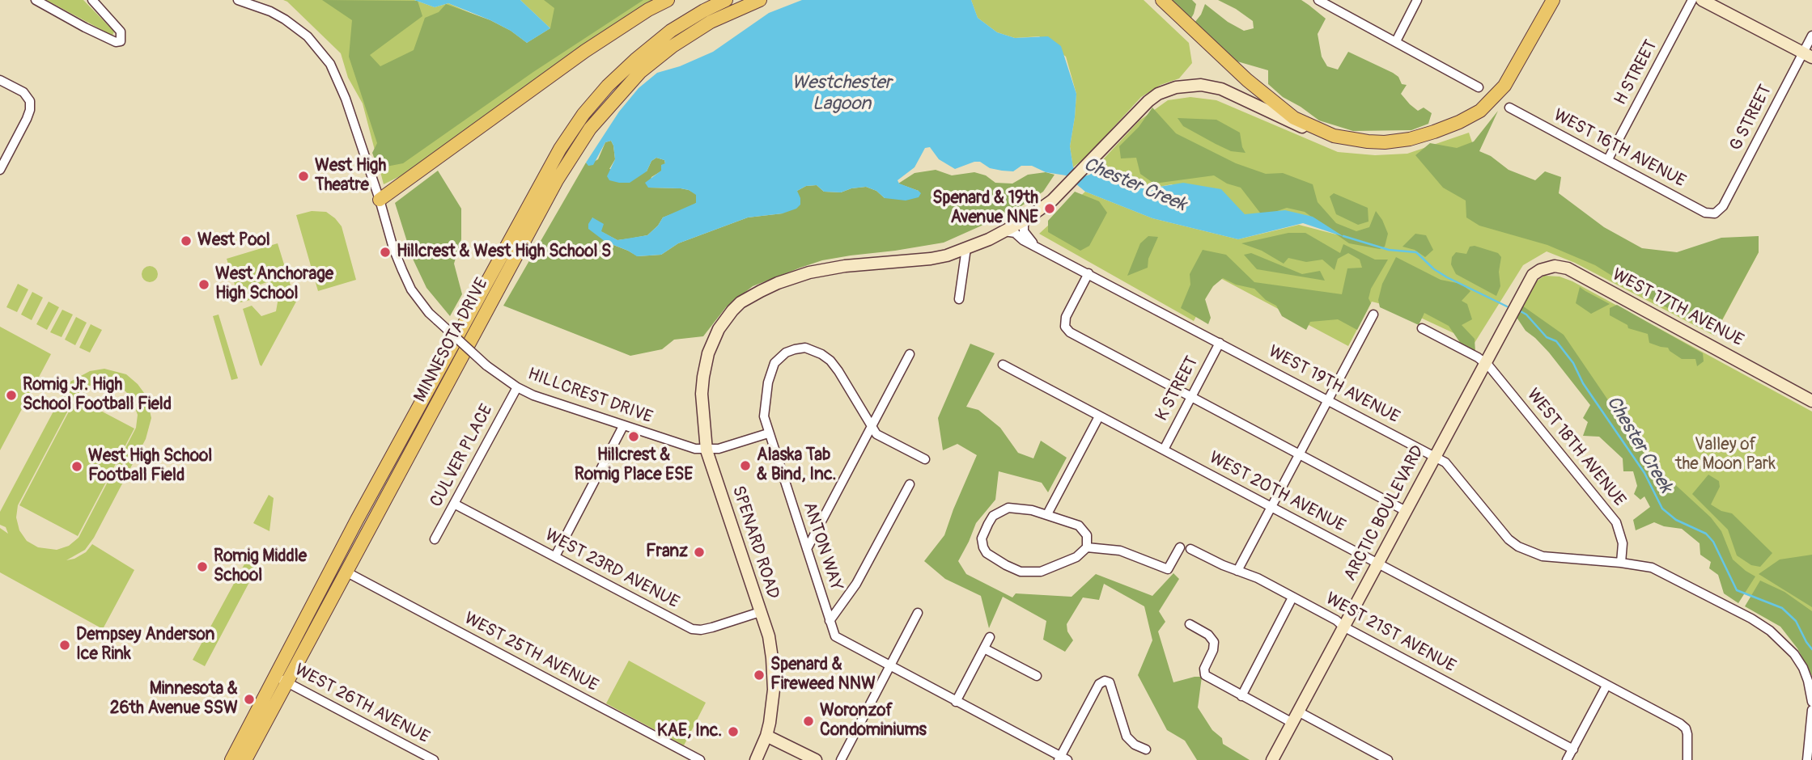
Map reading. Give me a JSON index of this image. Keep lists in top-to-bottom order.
{
  "streets": {
    "main road": [
      "WEST 17TH AVENUE",
      "MINNESOTA DRIVE",
      "ARCTIC BOULEVARD",
      "SPENARD ROAD"
    ],
    "street": [
      "H STREET",
      "G STREET",
      "WEST 16TH AVENUE",
      "WEST 19TH AVENUE",
      "K STREET",
      "HILLCREST DRIVE",
      "WEST 18TH AVENUE",
      "CULVER PLACE",
      "WEST 20TH AVENUE",
      "ANTON WAY",
      "WEST 23RD AVENUE",
      "WEST 21ST AVENUE",
      "WEST 25TH AVENUE",
      "WEST 26TH AVENUE"
    ]
  },
  "crossings": [
    ["H STREET", "WEST 16TH AVENUE"],
    ["G STREET", "WEST 16TH AVENUE"],
    ["WEST 17TH AVENUE", "ARCTIC BOULEVARD"],
    ["MINNESOTA DRIVE", "WEST 25TH AVENUE"],
    ["MINNESOTA DRIVE", "WEST 26TH AVENUE"],
    ["WEST 19TH AVENUE", "K STREET"],
    ["WEST 19TH AVENUE", "WEST 18TH AVENUE"],
    ["WEST 19TH AVENUE", "ARCTIC BOULEVARD"],
    ["WEST 19TH AVENUE", "SPENARD ROAD"],
    ["K STREET", "WEST 20TH AVENUE"],
    ["HILLCREST DRIVE", "CULVER PLACE"],
    ["HILLCREST DRIVE", "SPENARD ROAD"],
    ["HILLCREST DRIVE", "ANTON WAY"],
    ["WEST 18TH AVENUE", "ARCTIC BOULEVARD"],
    ["CULVER PLACE", "WEST 23RD AVENUE"],
    ["WEST 20TH AVENUE", "ARCTIC BOULEVARD"],
    ["ARCTIC BOULEVARD", "WEST 21ST AVENUE"],
    ["SPENARD ROAD", "WEST 23RD AVENUE"]
  ],
  "water": ["Westchester Lagoon", "Chester Creek"],
  "parks": ["Valley of the Moon Park"],
  "places": [
    "West High Theatre",
    "Spenard & 19th Avenue NNE",
    "West Pool",
    "Hillcrest & West High School S",
    "West Anchorage High School",
    "Romig Jr. High School Football Field",
    "Hillcrest & Romig Place ESE",
    "Alaska Tab & Bind, Inc.",
    "West High School Football Field",
    "Franz",
    "Romig Middle School",
    "Dempsey Anderson Ice Rink",
    "Spenard & Fireweed NNW",
    "Minnesota & 26th Avenue SSW",
    "Woronzof Condominiums",
    "KAE, Inc."
  ]
}
